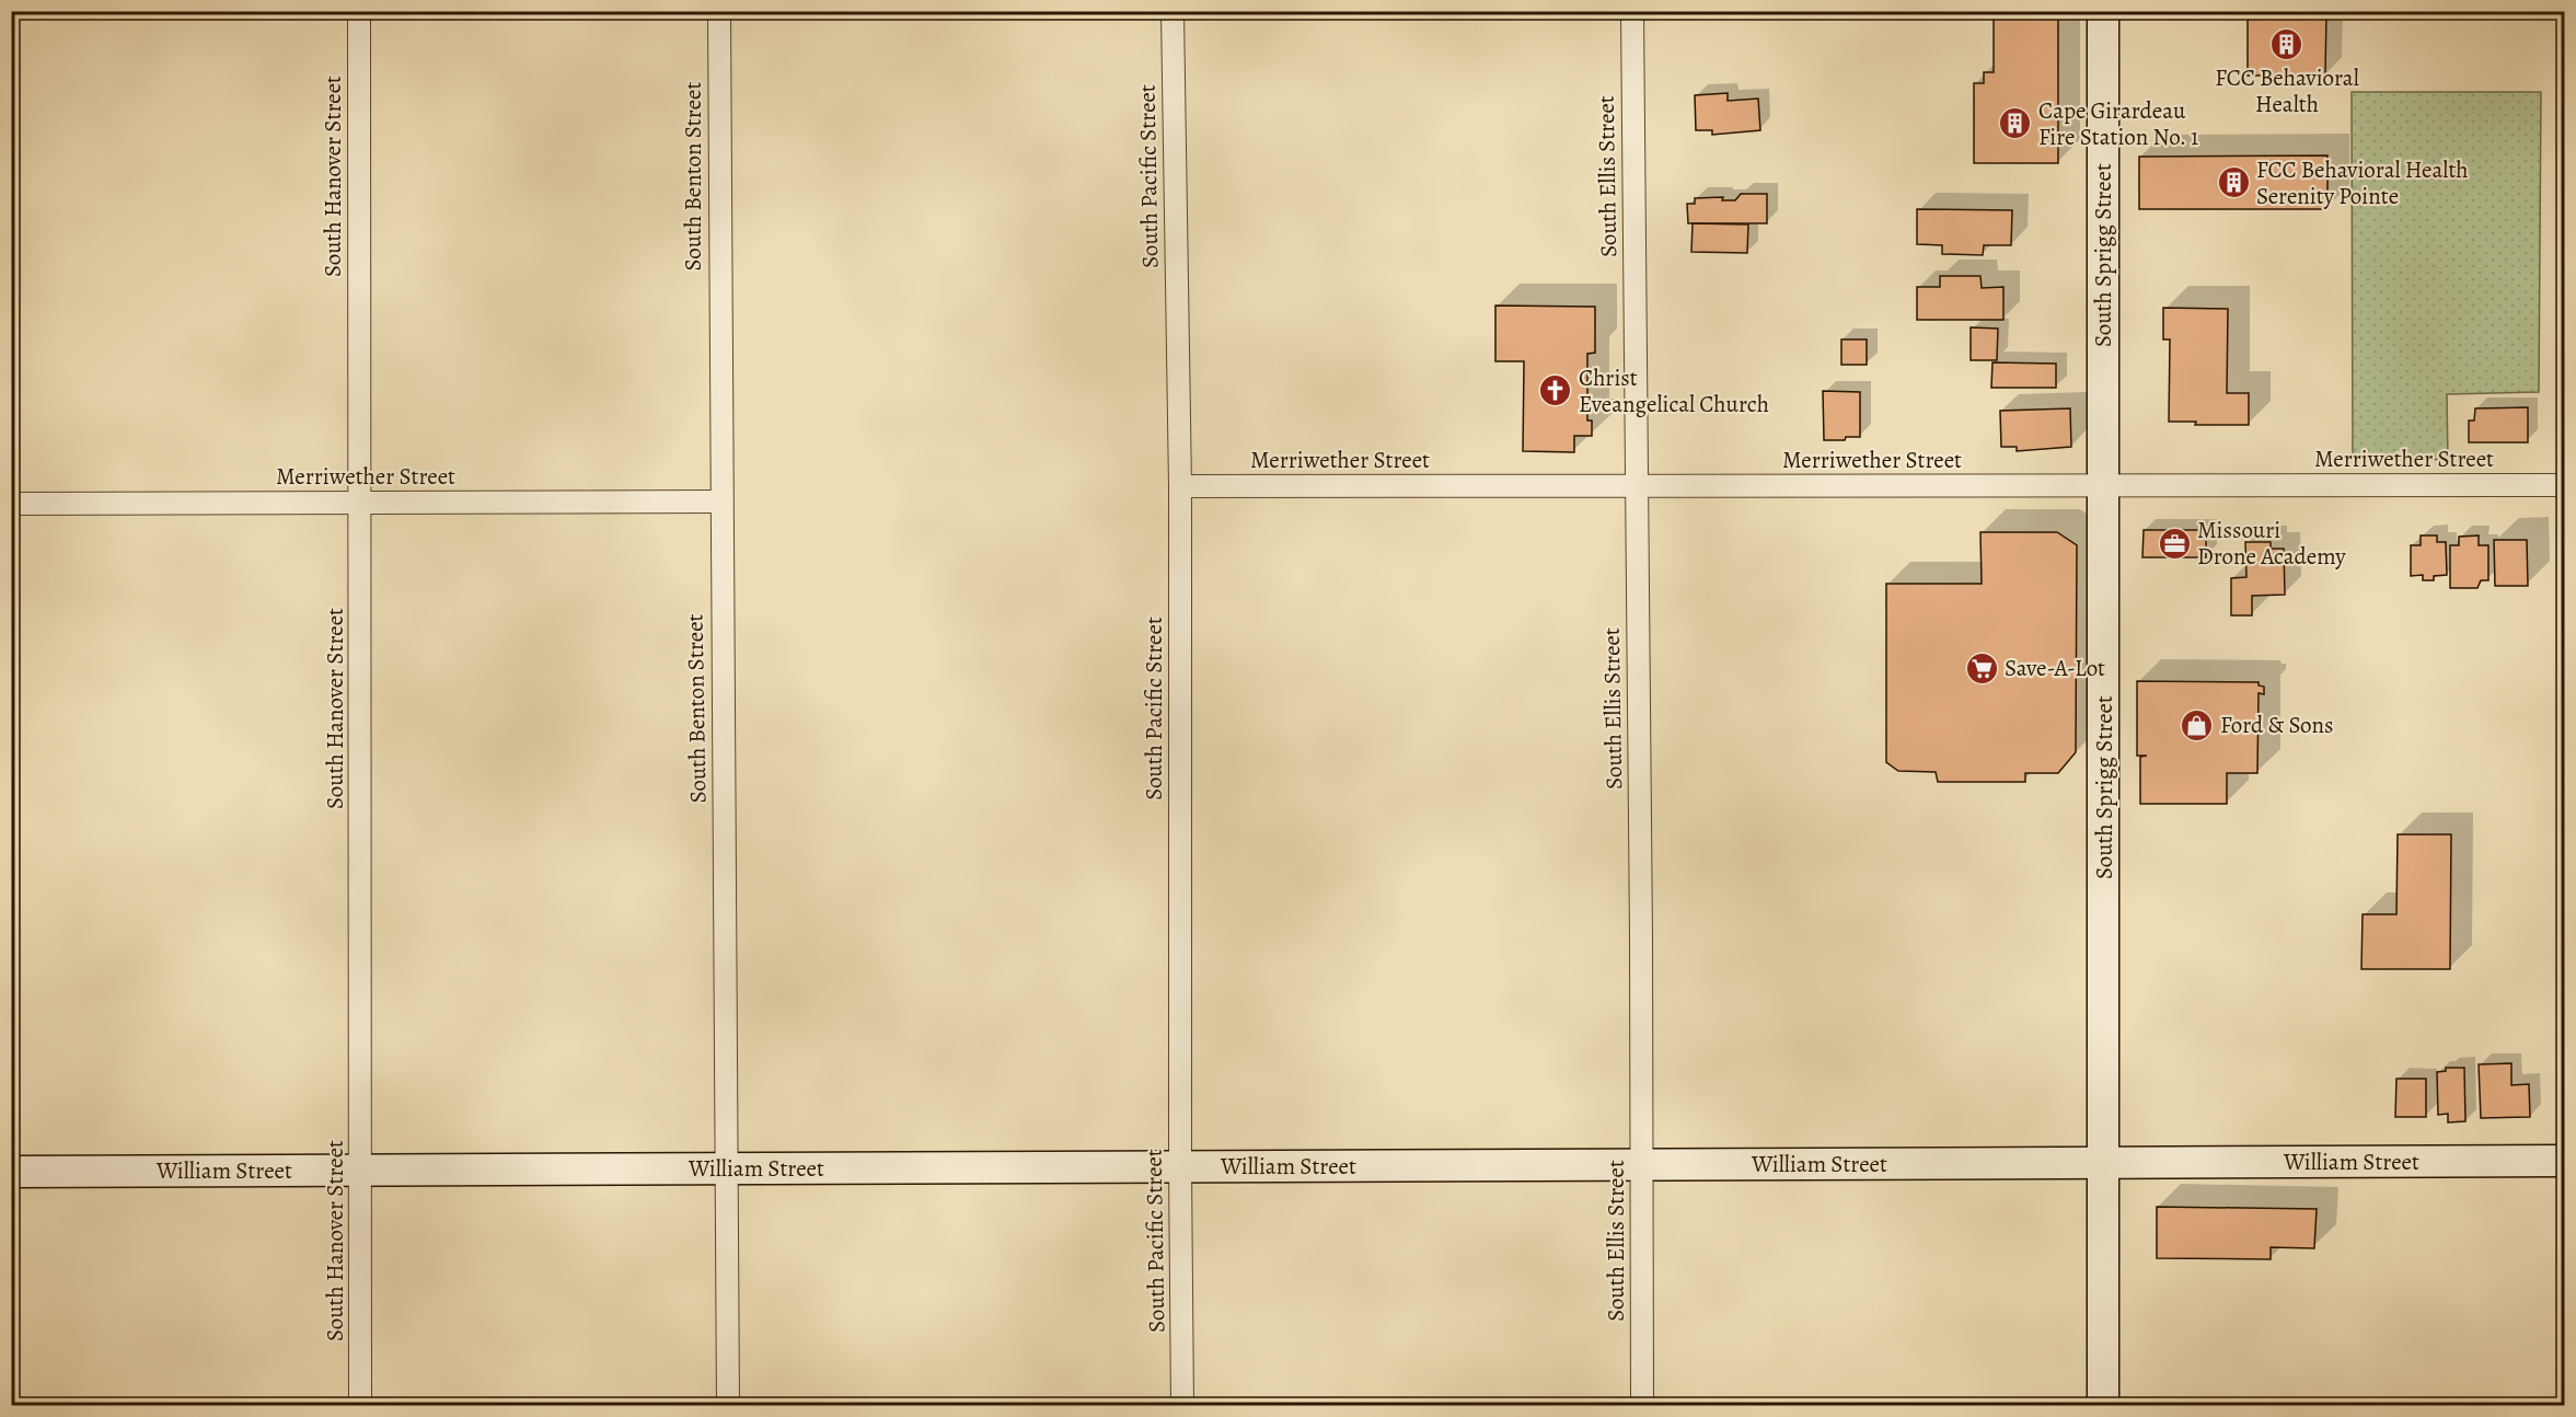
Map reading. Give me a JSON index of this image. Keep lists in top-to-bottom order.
{
  "streets": {
    "main road": ["South Sprigg Street", "William Street"],
    "street": [
      "South Hanover Street",
      "South Benton Street",
      "South Pacific Street",
      "South Ellis Street",
      "Merriwether Street"
    ]
  },
  "crossings": [
    ["South Hanover Street", "Merriwether Street"],
    ["South Hanover Street", "William Street"],
    ["South Benton Street", "Merriwether Street"],
    ["South Benton Street", "William Street"],
    ["South Pacific Street", "Merriwether Street"],
    ["South Pacific Street", "William Street"],
    ["South Ellis Street", "Merriwether Street"],
    ["South Ellis Street", "William Street"],
    ["South Sprigg Street", "Merriwether Street"],
    ["South Sprigg Street", "William Street"]
  ],
  "places": {
    "building": ["FCC Behavioral Health", "Cape Girardeau Fire Station No. 1", "FCC Behavioral Health Serenity Pointe"],
    "church": ["Christ Eveangelical Church"],
    "office": ["Missouri Drone Academy"],
    "supermarket": ["Save-A-Lot"],
    "shop": ["Ford & Sons"]
  }
}
